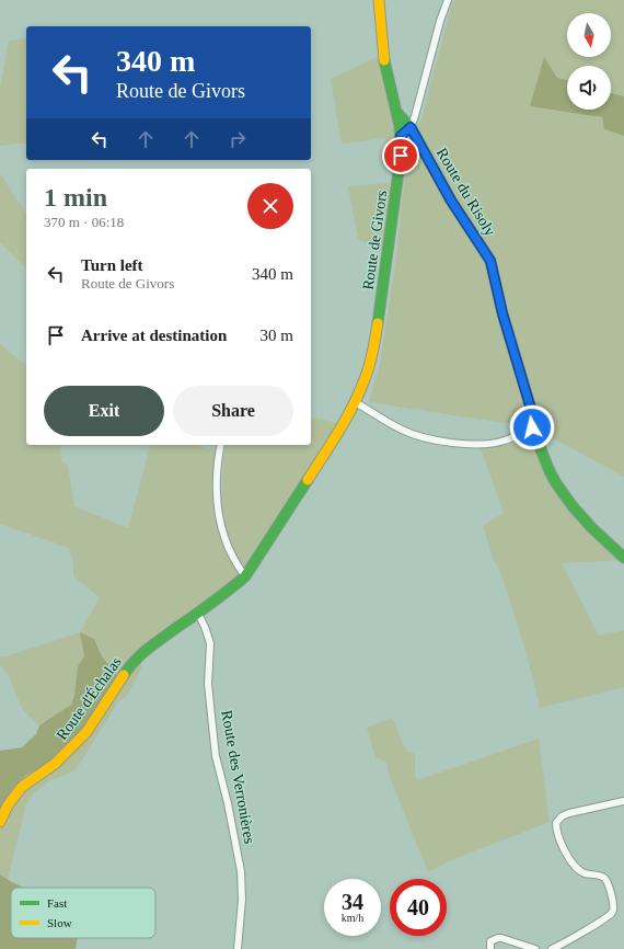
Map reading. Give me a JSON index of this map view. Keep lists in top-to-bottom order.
{
  "streets": {
    "street": [
      "Route du Risoly",
      "Route de Givors",
      "Route d'Échalas",
      "Route des Verronières"
    ]
  },
  "crossings": [
    ["Route du Risoly", "Route de Givors"],
    ["Route de Givors", "Route d'Échalas"],
    ["Route d'Échalas", "Route des Verronières"]
  ],
  "legend": ["Fast", "Slow"],
  "north": "bottom",
  "page": {
    "turn": ["340 m", "Route de Givors"],
    "heading": ["1 min", "370 m · 06:18"],
    "list": [
      {
        "name": "Turn left",
        "note": "Route de Givors",
        "value": "340 m"
      },
      {
        "name": "Arrive at destination",
        "value": "30 m"
      }
    ],
    "buttons": ["Exit", "Share"],
    "speed": "34 km/h",
    "limit": "40"
  }
}
